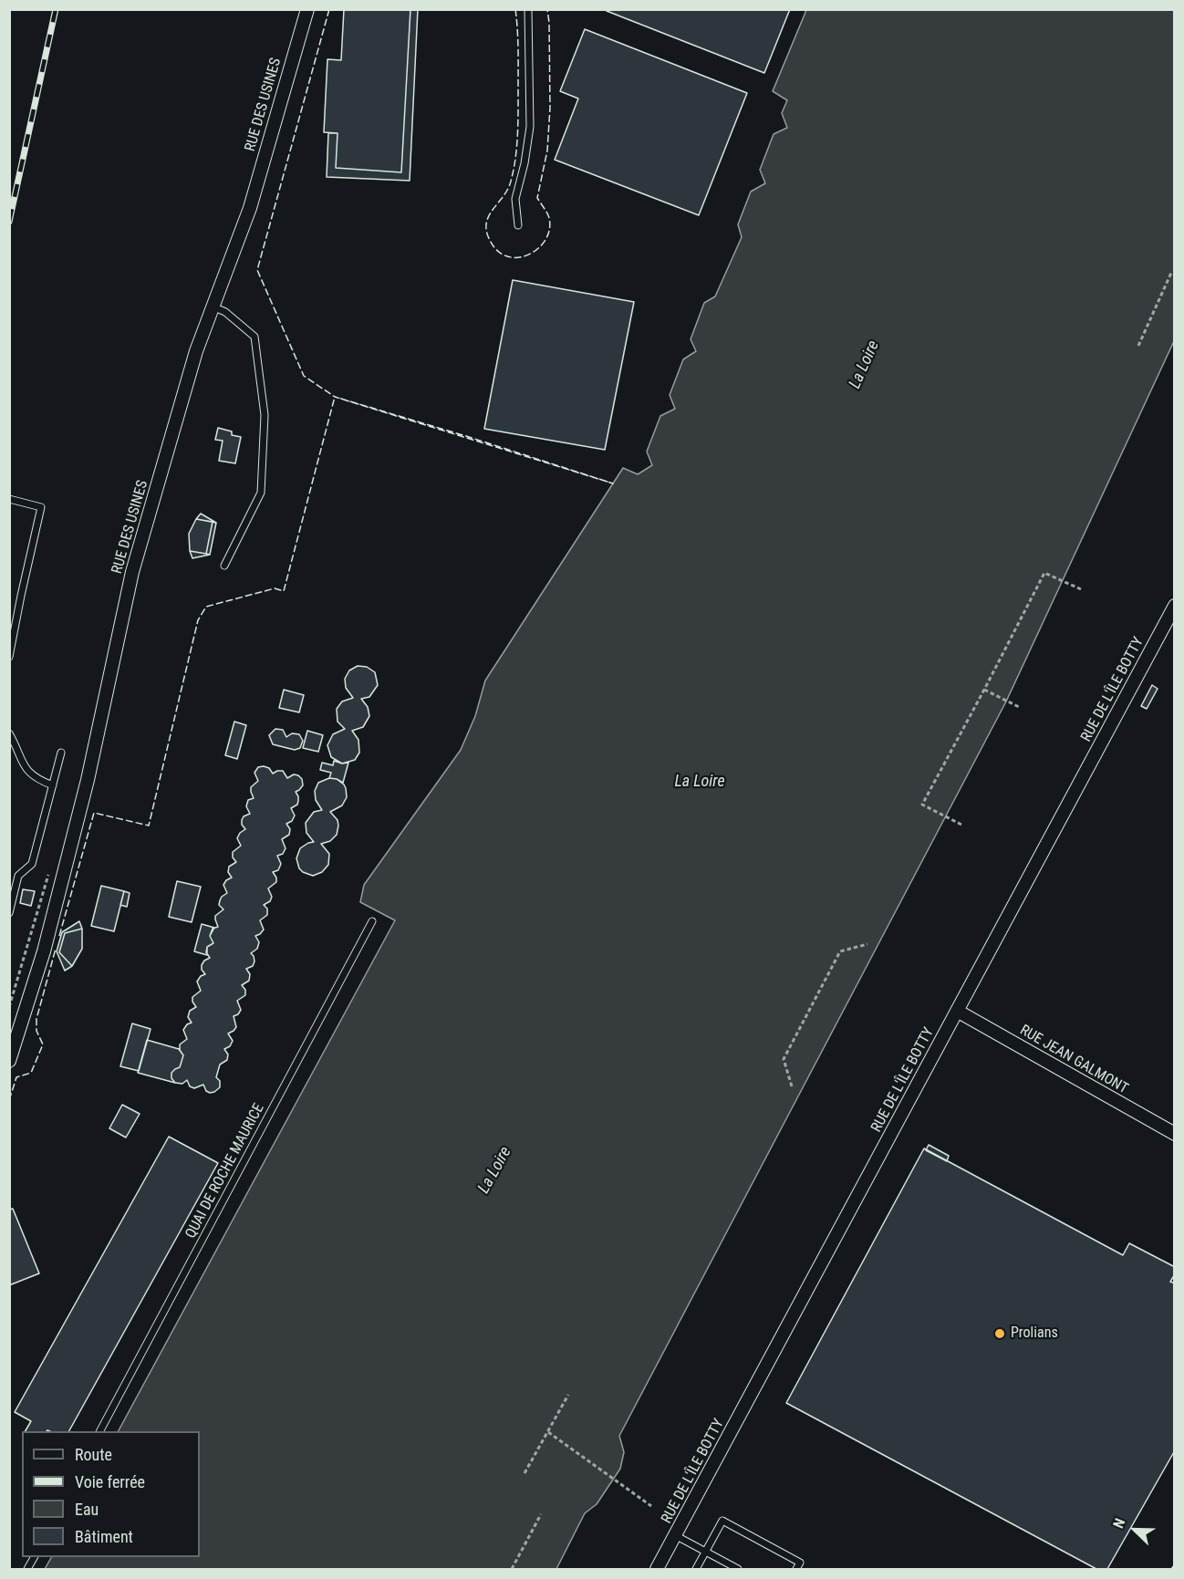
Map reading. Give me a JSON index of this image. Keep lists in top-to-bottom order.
{
  "streets": {
    "street": ["RUE DES USINES", "RUE DE L'ÎLE BOTTY", "RUE JEAN GALMONT"],
    "lane": ["QUAI DE ROCHE MAURICE"]
  },
  "crossings": [
    ["RUE DE L'ÎLE BOTTY", "RUE JEAN GALMONT"]
  ],
  "water": ["La Loire"],
  "places": ["Prolians"],
  "legend": [
    "Route",
    "Voie ferrée",
    "Eau",
    "Bâtiment"
  ],
  "north": "top left"
}
